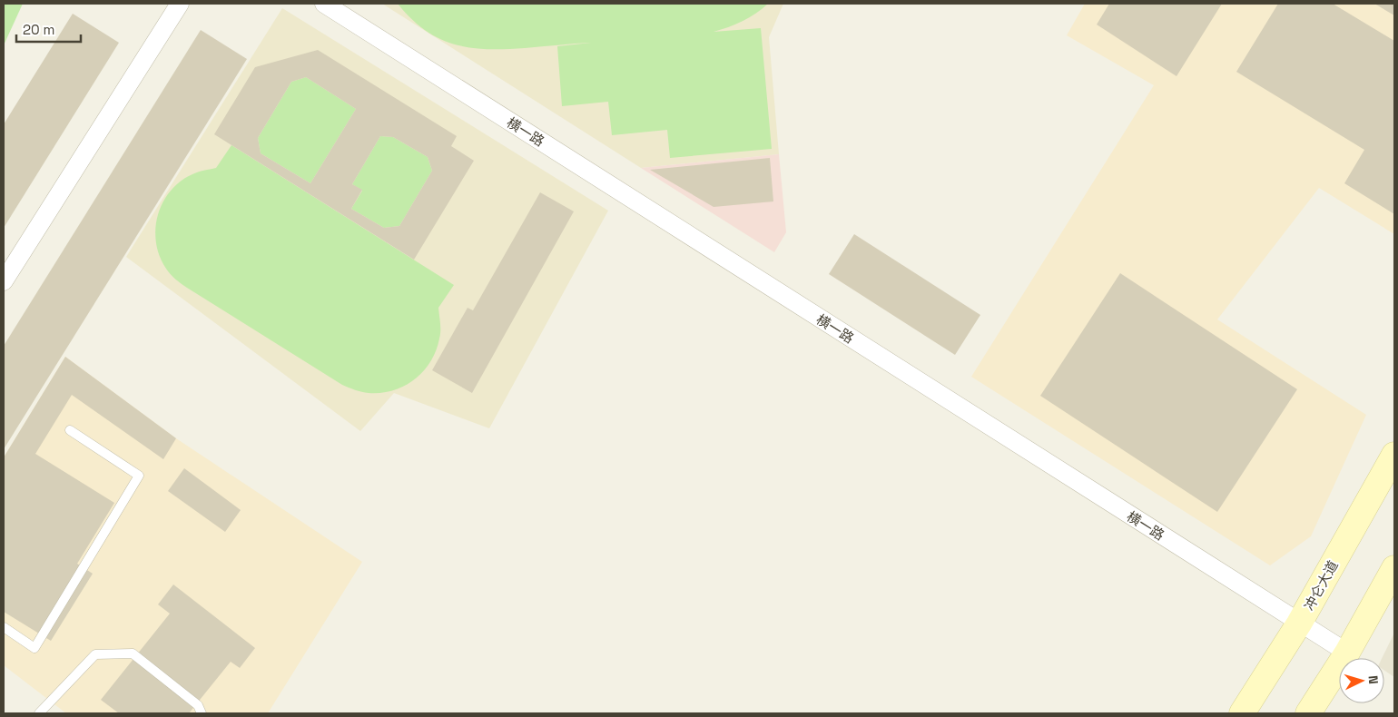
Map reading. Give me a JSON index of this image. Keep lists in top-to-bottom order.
{
  "streets": {
    "main road": ["冲仑大道"],
    "street": ["横一路"]
  },
  "crossings": [
    ["横一路", "冲仑大道"]
  ],
  "scale_bar": "20 m",
  "north": "right"
}
